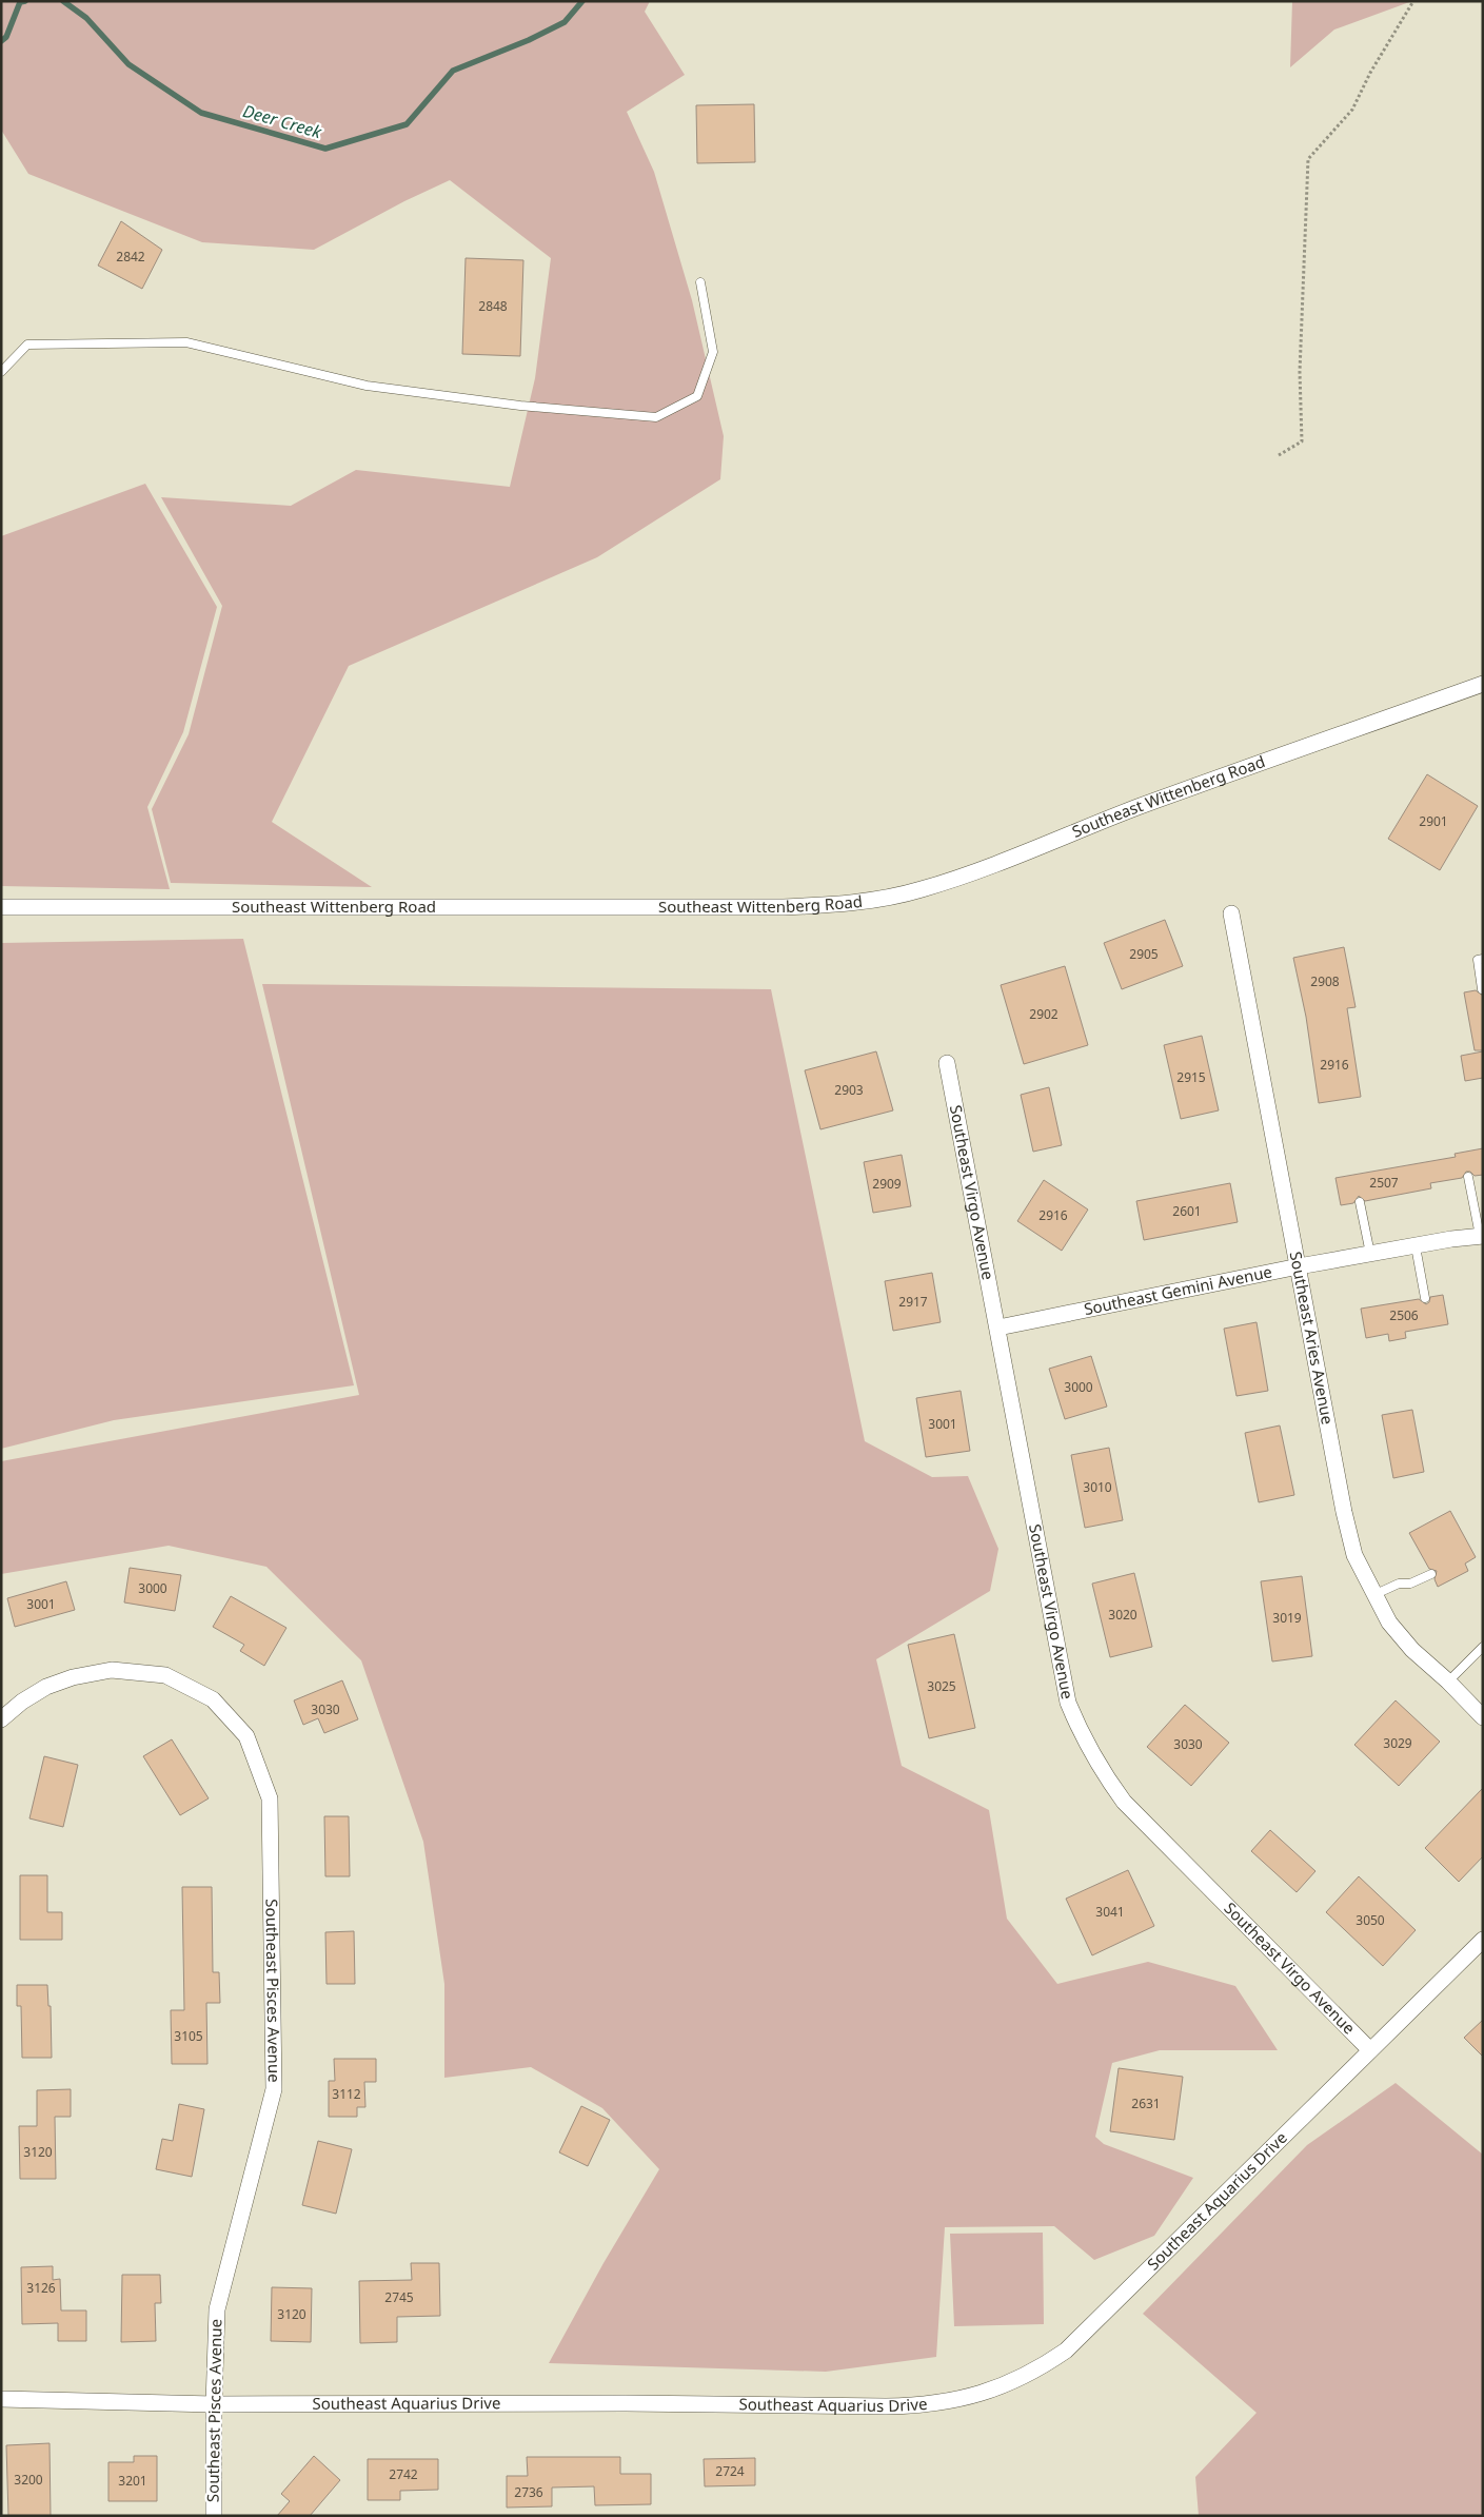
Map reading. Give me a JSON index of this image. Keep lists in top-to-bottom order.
{
  "streets": {
    "street": [
      "Southeast Wittenberg Road",
      "Southeast Virgo Avenue",
      "Southeast Gemini Avenue",
      "Southeast Aries Avenue",
      "Southeast Pisces Avenue",
      "Southeast Aquarius Drive"
    ]
  },
  "crossings": [
    ["Southeast Virgo Avenue", "Southeast Gemini Avenue"],
    ["Southeast Virgo Avenue", "Southeast Aquarius Drive"],
    ["Southeast Gemini Avenue", "Southeast Aries Avenue"],
    ["Southeast Pisces Avenue", "Southeast Aquarius Drive"]
  ],
  "water": ["Deer Creek"],
  "house_numbers": [
    "2842",
    "2848",
    "2901",
    "2905",
    "2908",
    "2902",
    "2916",
    "2915",
    "2903",
    "2507",
    "2909",
    "2601",
    "2916",
    "2917",
    "2506",
    "3000",
    "3001",
    "3010",
    "3000",
    "3001",
    "3020",
    "3019",
    "3025",
    "3030",
    "3029",
    "3030",
    "3041",
    "3050",
    "3105",
    "3112",
    "2631",
    "3120",
    "3126",
    "2745",
    "3120",
    "2724",
    "2742",
    "3200",
    "3201",
    "2736"
  ]
}
